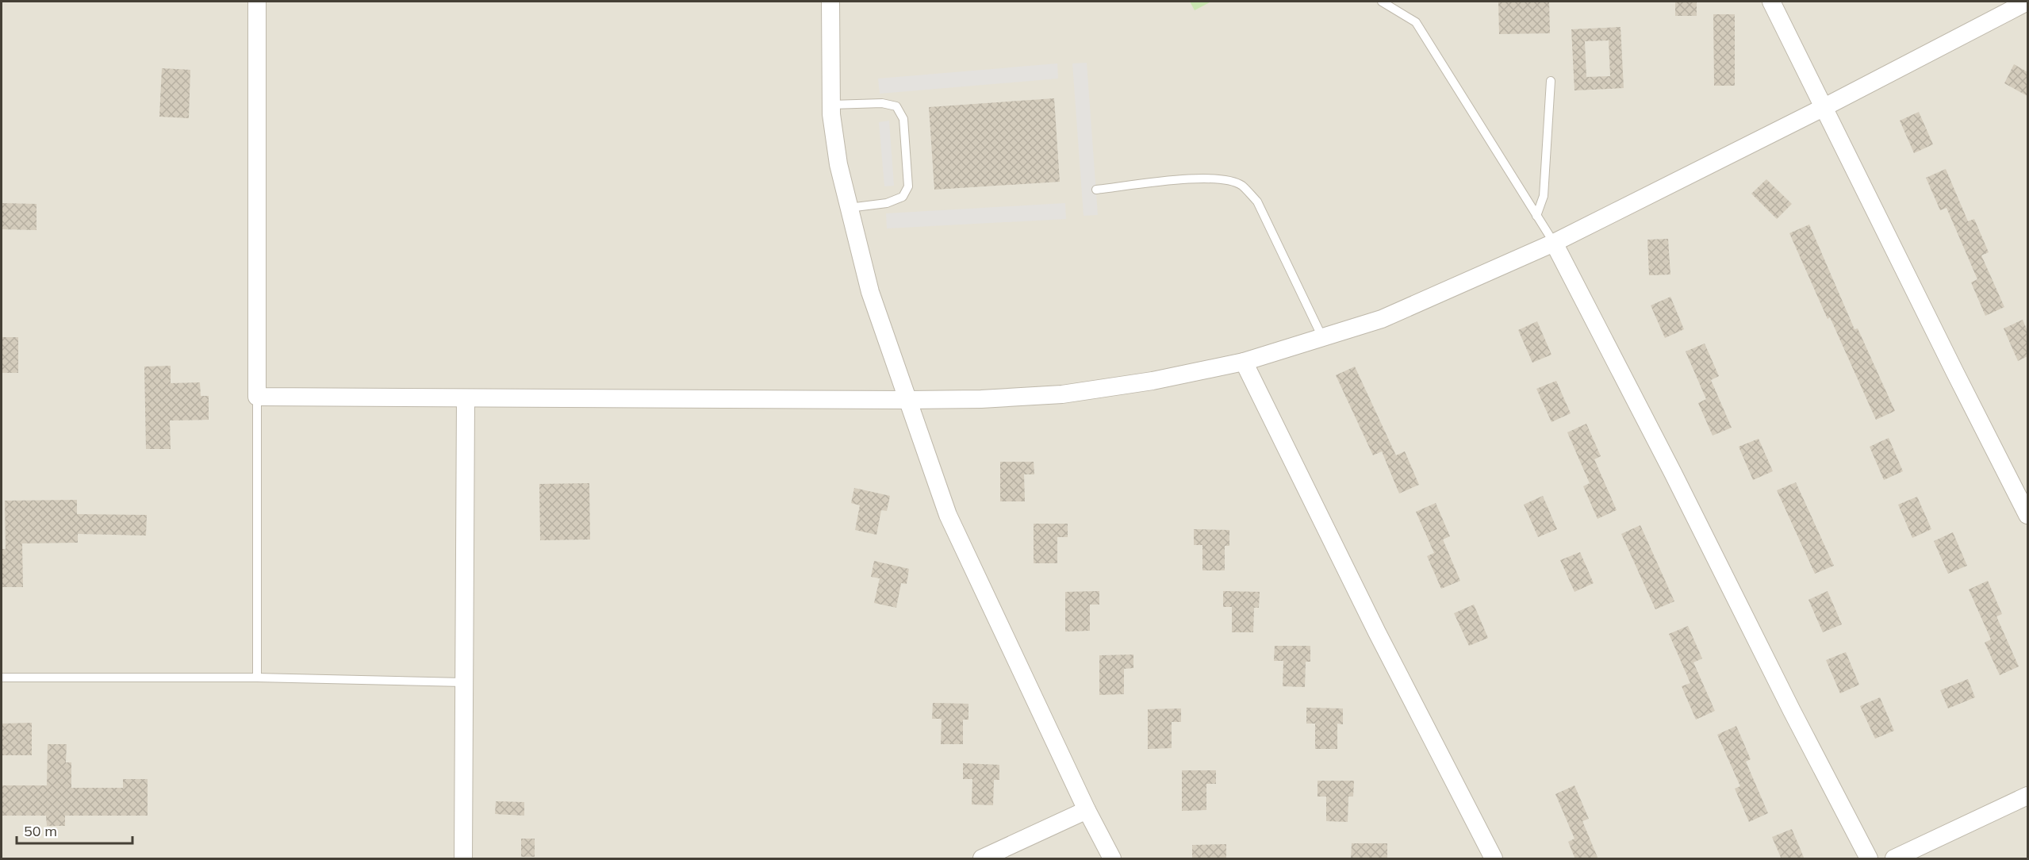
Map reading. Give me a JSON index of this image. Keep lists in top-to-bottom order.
{
  "scale_bar": "50 m"
}
